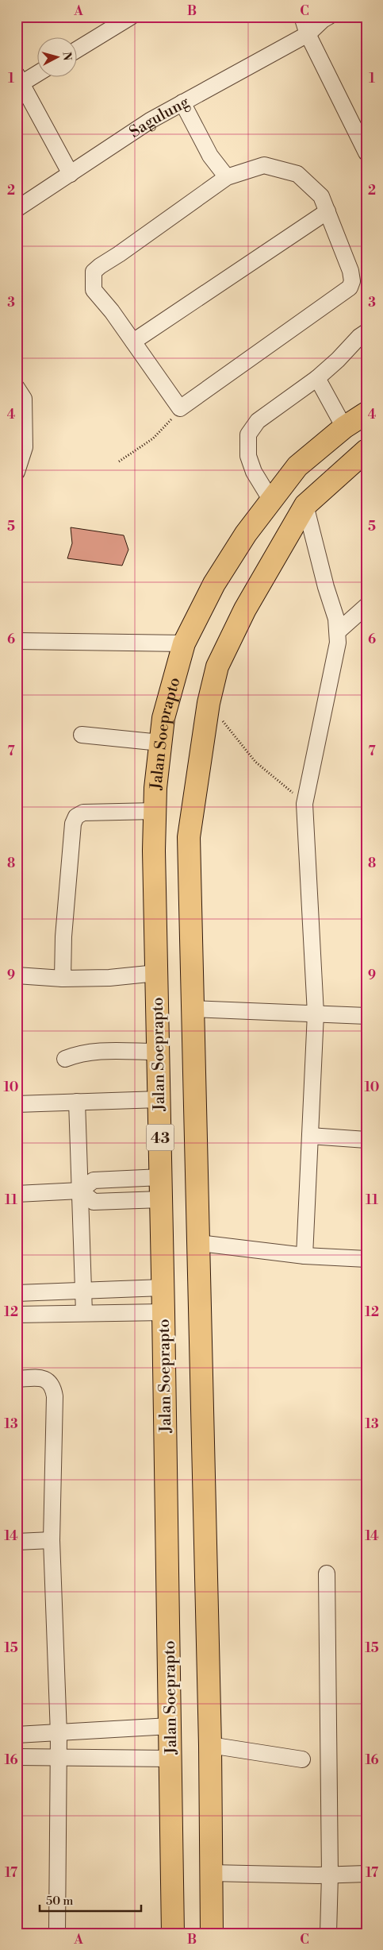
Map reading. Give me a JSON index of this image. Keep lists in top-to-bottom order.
{
  "streets": {
    "highway": ["Jalan Soeprapto", "43"],
    "street": ["Sagulung"]
  },
  "scale_bar": "50 m",
  "north": "right",
  "grid": {
    "columns": ["A", "B", "C"],
    "rows": [
      "1",
      "2",
      "3",
      "4",
      "5",
      "6",
      "7",
      "8",
      "9",
      "10",
      "11",
      "12",
      "13",
      "14",
      "15",
      "16",
      "17"
    ]
  }
}
